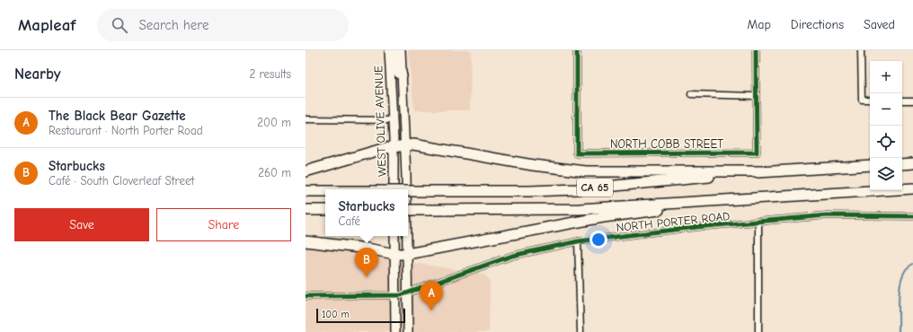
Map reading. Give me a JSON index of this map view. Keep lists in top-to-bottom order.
{
  "streets": {
    "highway": ["CA 65"],
    "main road": ["WEST OLIVE AVENUE"],
    "street": ["NORTH COBB STREET", "NORTH PORTER ROAD"]
  },
  "crossings": [
    ["WEST OLIVE AVENUE", "NORTH PORTER ROAD"]
  ],
  "scale_bar": "100 m",
  "page": {
    "header": "Mapleaf",
    "search": "Search here",
    "nav": ["Map", "Directions", "Saved"],
    "heading": ["Nearby", "2 results"],
    "map_buttons": ["+", "−"],
    "list": [
      {
        "mark": "A",
        "name": "The Black Bear Gazette",
        "note": "Restaurant · North Porter Road",
        "value": "200 m"
      },
      {
        "mark": "B",
        "name": "Starbucks",
        "note": "Café · South Cloverleaf Street",
        "value": "260 m"
      }
    ],
    "popup": ["Starbucks", "Café"],
    "buttons": ["Save", "Share"],
    "pins": ["B", "A"],
    "scale": "100 m"
  }
}
